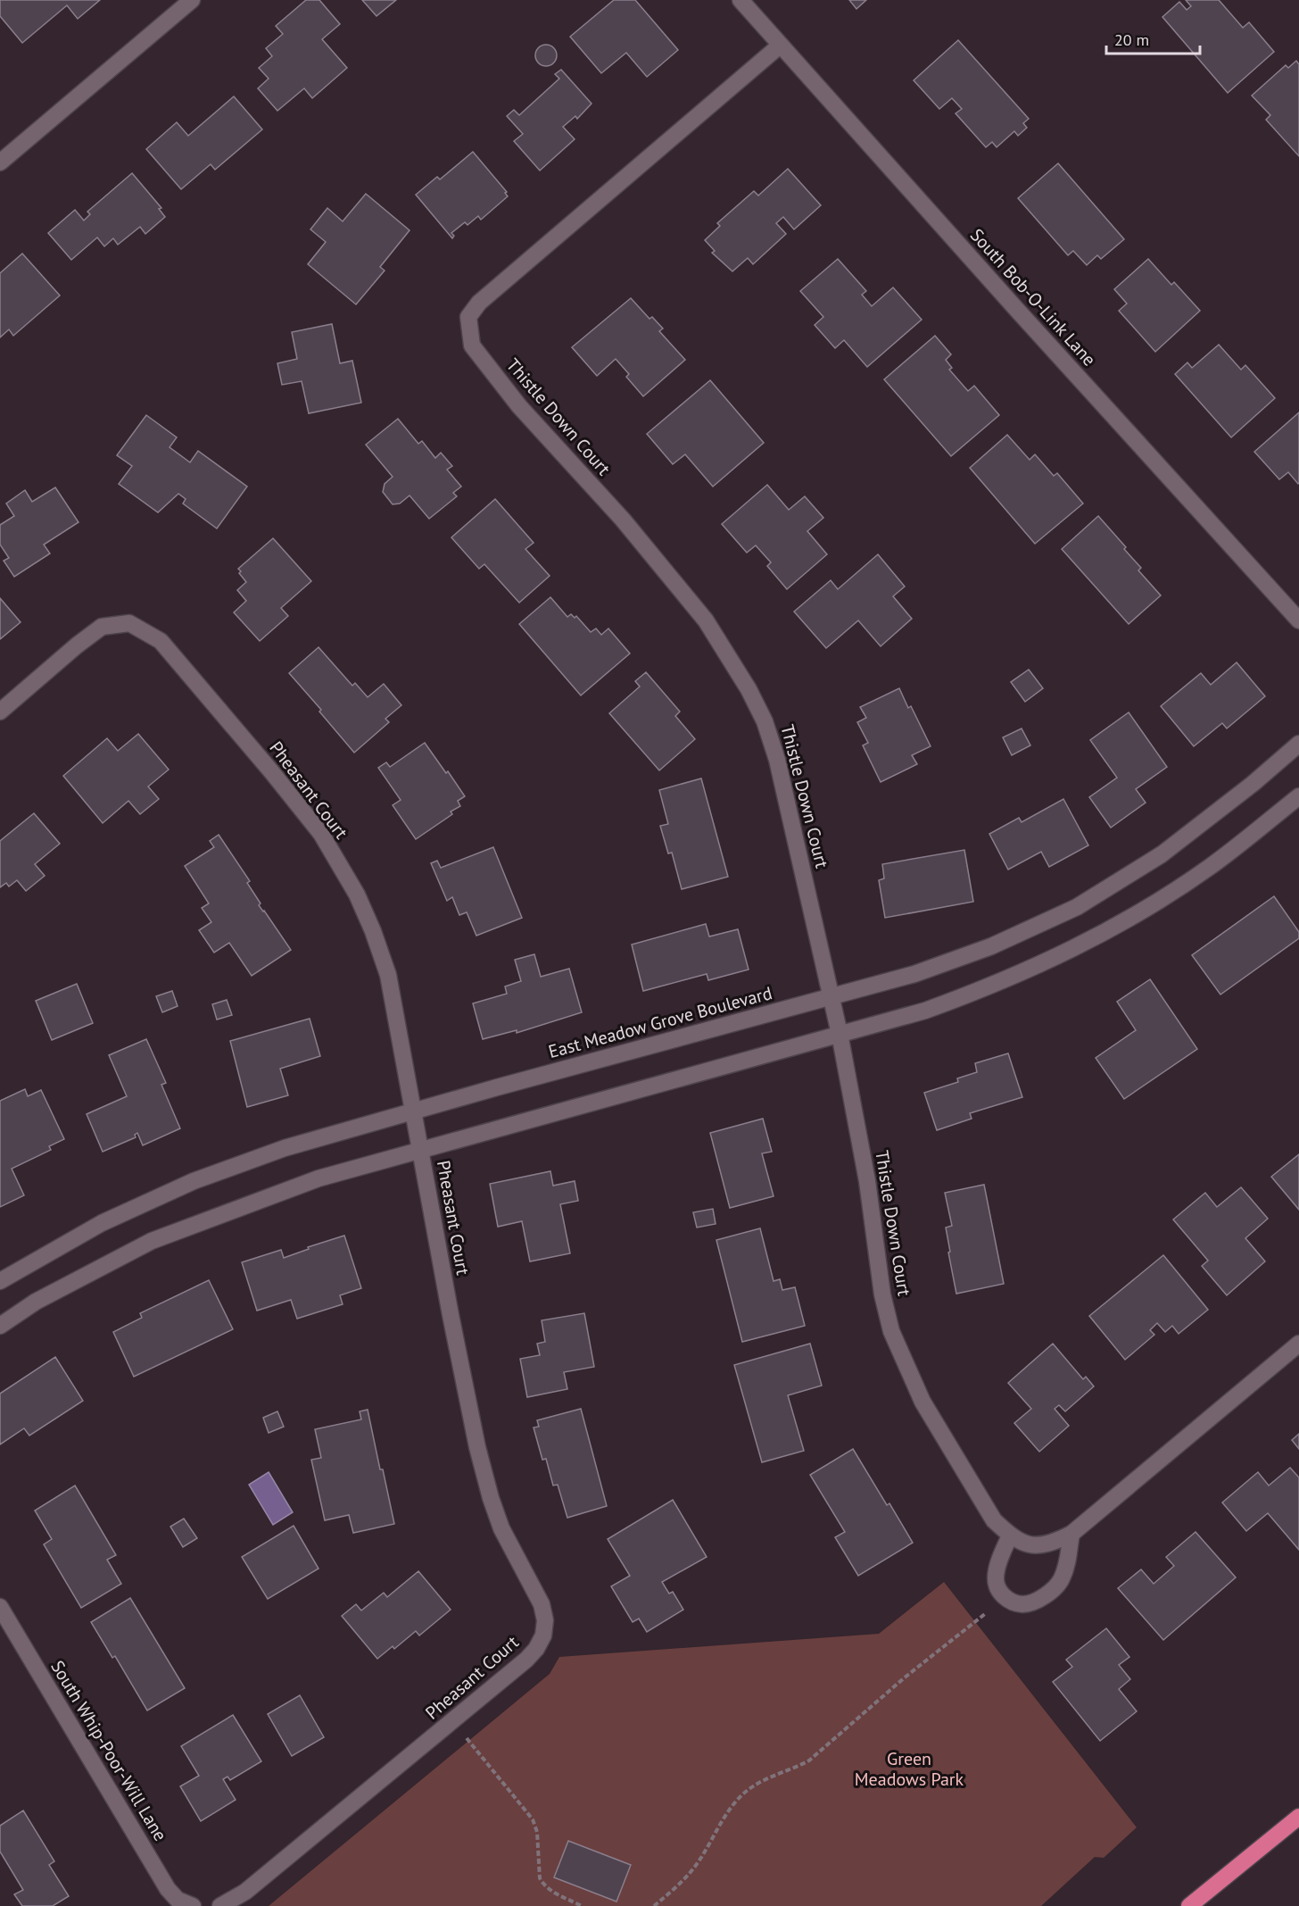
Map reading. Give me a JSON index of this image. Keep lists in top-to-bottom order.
{
  "streets": {
    "street": [
      "South Bob-O-Link Lane",
      "Thistle Down Court",
      "Pheasant Court",
      "East Meadow Grove Boulevard",
      "South Whip-Poor-Will Lane"
    ]
  },
  "crossings": [
    ["South Bob-O-Link Lane", "Thistle Down Court"],
    ["Thistle Down Court", "East Meadow Grove Boulevard"],
    ["Pheasant Court", "East Meadow Grove Boulevard"]
  ],
  "parks": ["Green Meadows Park"],
  "scale_bar": "20 m"
}
